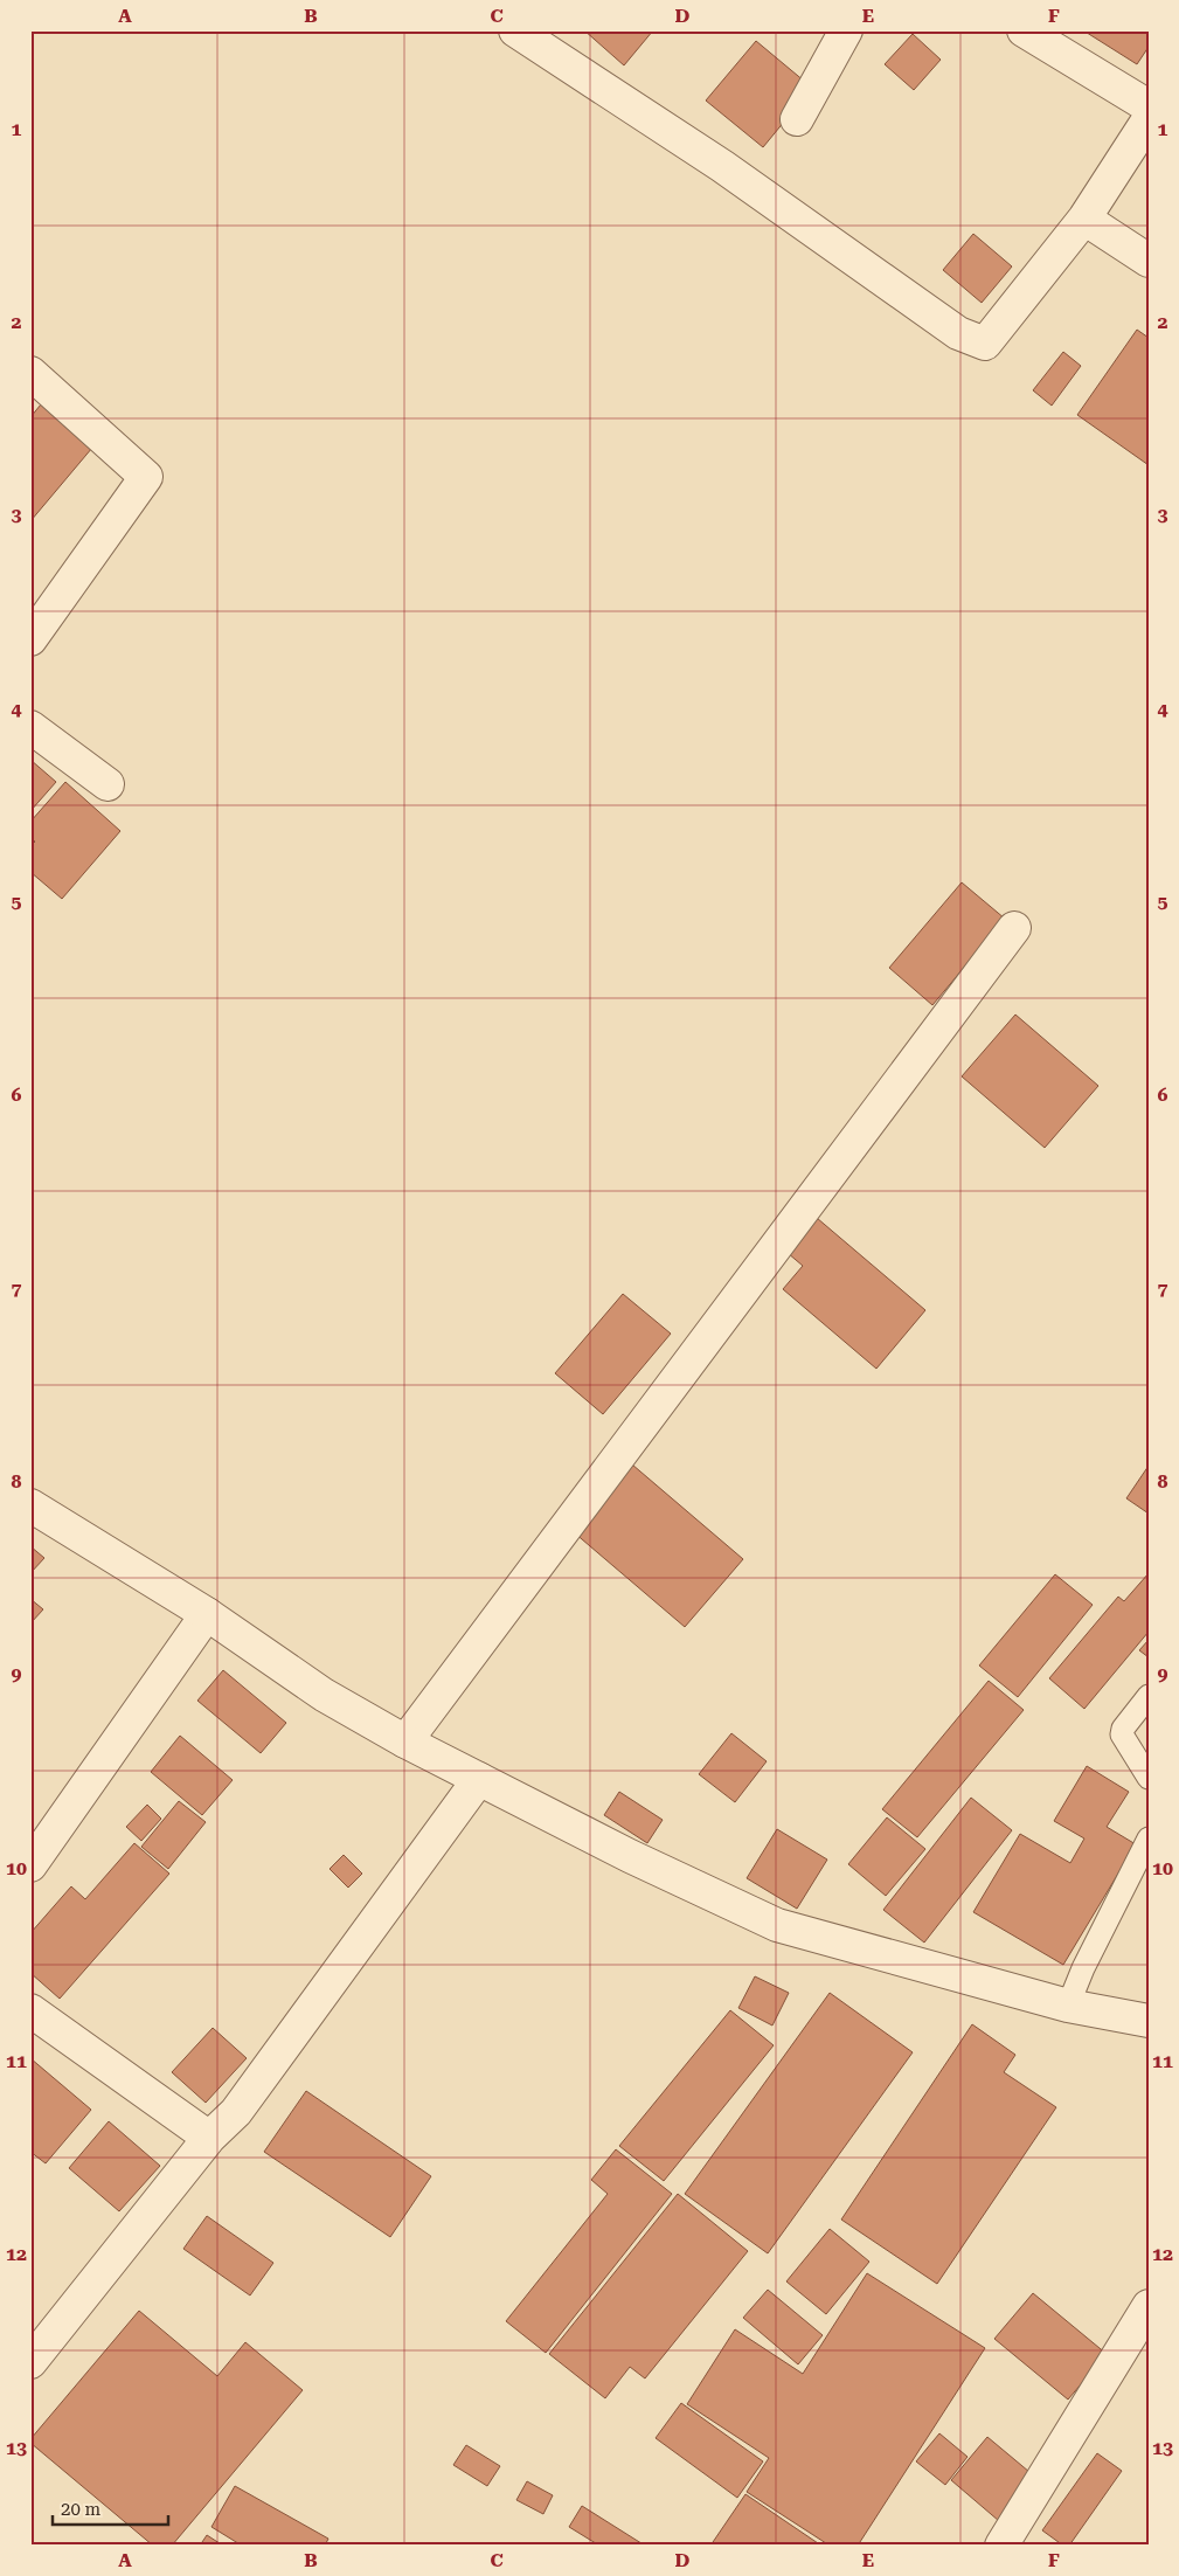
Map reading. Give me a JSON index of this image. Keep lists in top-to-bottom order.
{
  "scale_bar": "20 m",
  "grid": {
    "columns": [
      "A",
      "B",
      "C",
      "D",
      "E",
      "F"
    ],
    "rows": [
      "1",
      "2",
      "3",
      "4",
      "5",
      "6",
      "7",
      "8",
      "9",
      "10",
      "11",
      "12",
      "13"
    ]
  }
}
